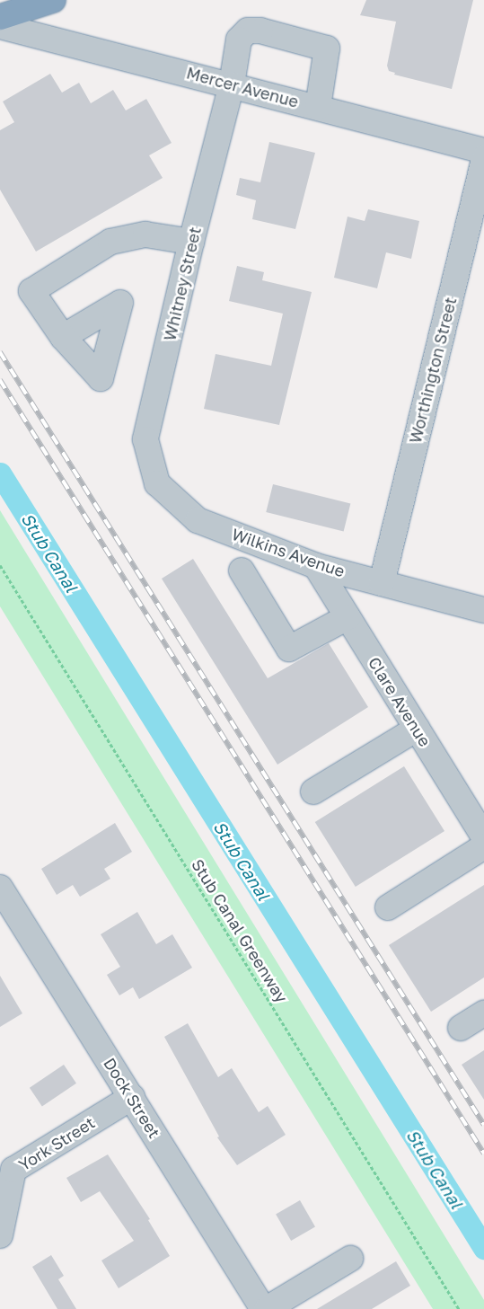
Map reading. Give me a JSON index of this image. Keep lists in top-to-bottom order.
{
  "streets": {
    "street": [
      "Mercer Avenue",
      "Whitney Street",
      "Worthington Street",
      "Wilkins Avenue",
      "Clare Avenue",
      "Dock Street",
      "York Street"
    ],
    "path": ["Stub Canal Greenway"]
  },
  "crossings": [
    ["Mercer Avenue", "Whitney Street"],
    ["Whitney Street", "Wilkins Avenue"],
    ["Worthington Street", "Wilkins Avenue"],
    ["Wilkins Avenue", "Clare Avenue"],
    ["Dock Street", "York Street"]
  ],
  "water": ["Stub Canal"]
}
